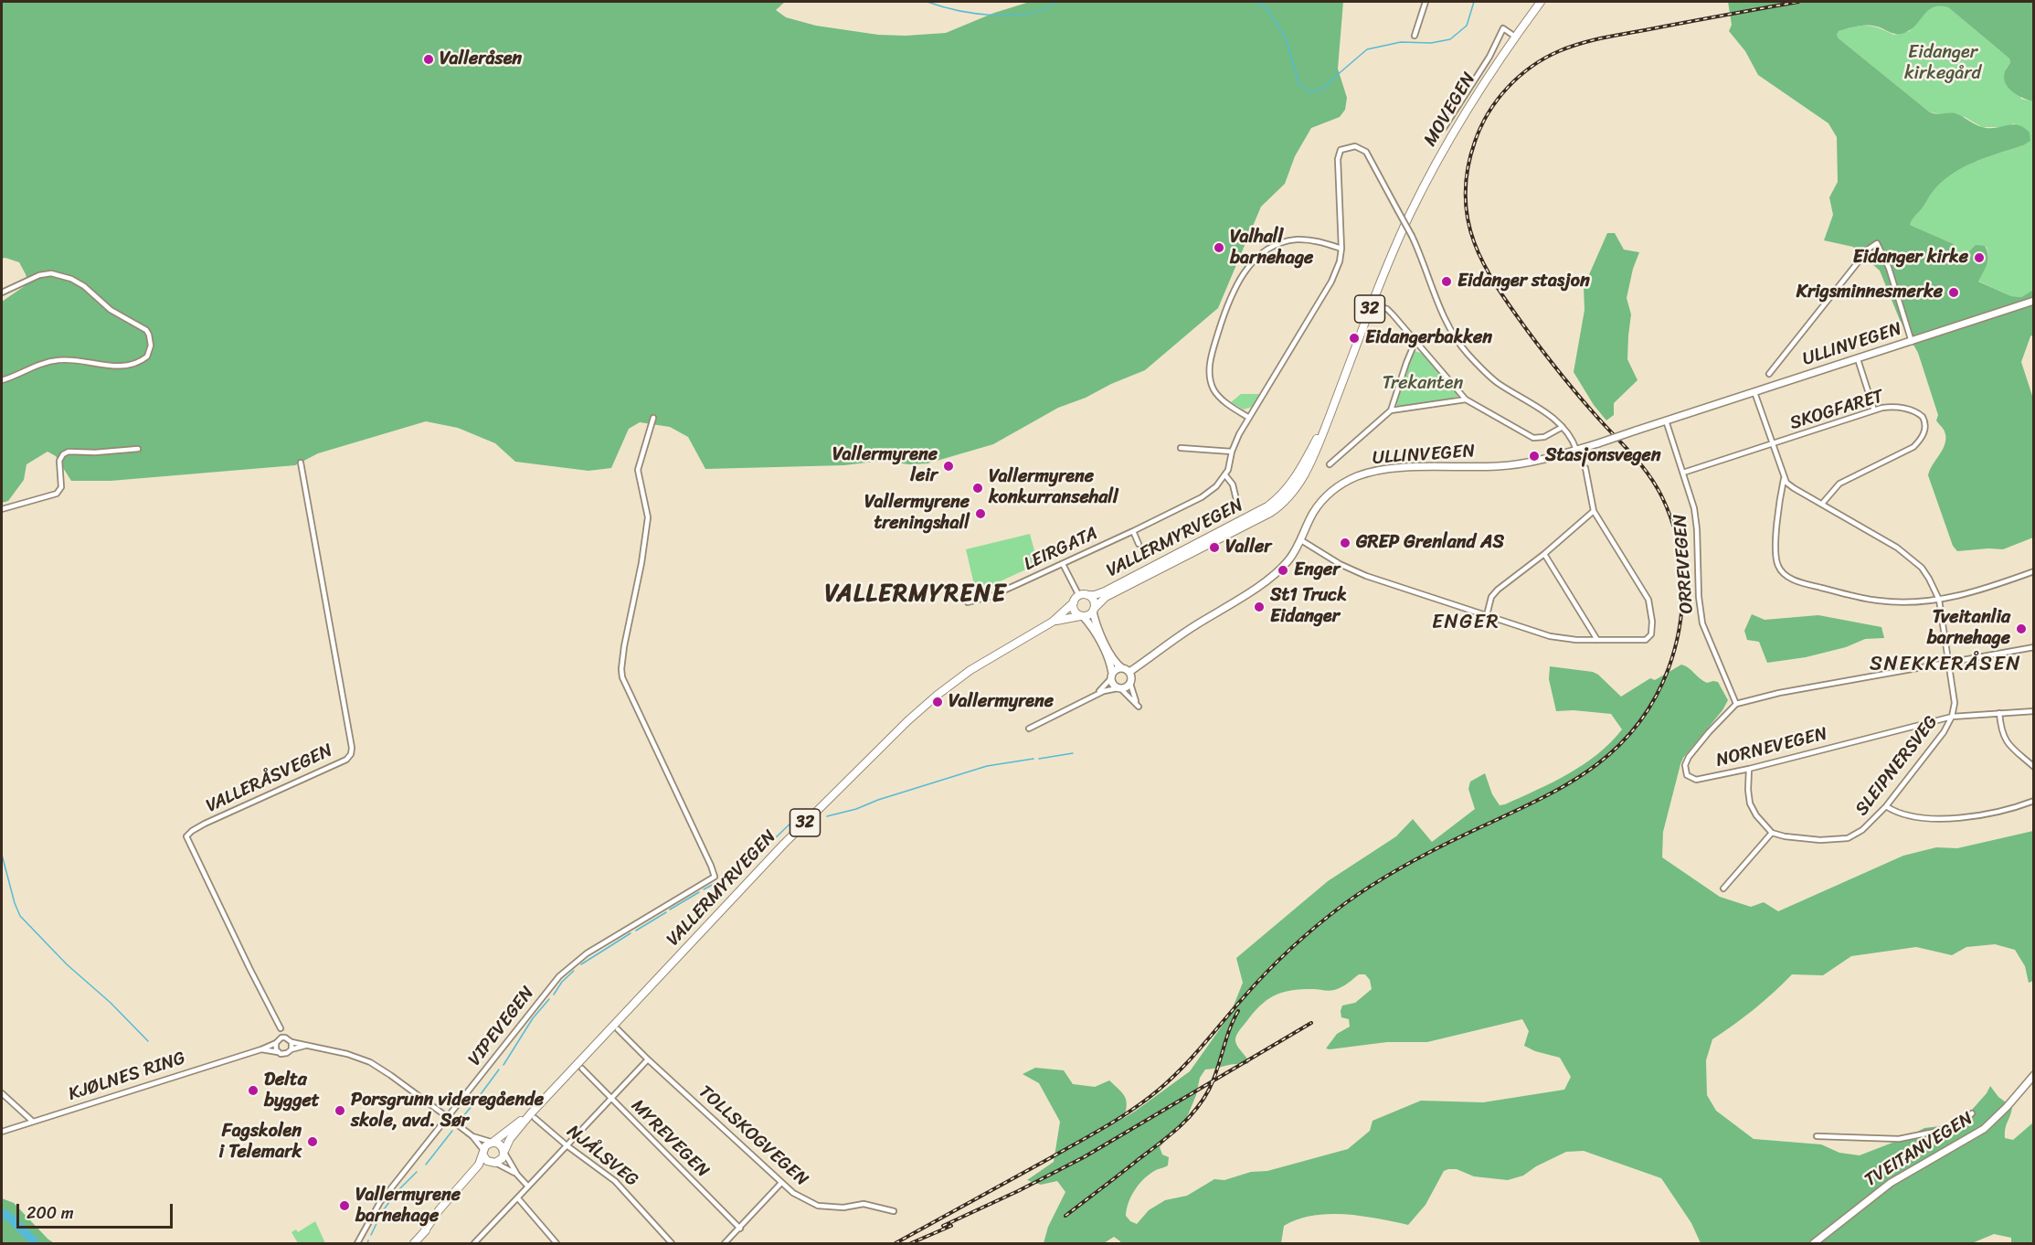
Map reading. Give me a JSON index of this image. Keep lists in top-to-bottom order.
{
  "streets": {
    "main road": [
      "MOVEGEN",
      "32",
      "ULLINVEGEN",
      "VALLERMYRVEGEN",
      "TVEITANVEGEN"
    ],
    "street": [
      "SKOGFARET",
      "LEIRGATA",
      "ORREVEGEN",
      "NORNEVEGEN",
      "SLEIPNERSVEG",
      "VALLERÅSVEGEN",
      "VIPEVEGEN",
      "KJØLNES RING",
      "TOLLSKOGVEGEN",
      "MYREVEGEN",
      "NJÅLSVEG"
    ]
  },
  "crossings": [
    ["MOVEGEN", "VALLERMYRVEGEN"],
    ["32", "VALLERMYRVEGEN"],
    ["ULLINVEGEN", "ORREVEGEN"],
    ["SKOGFARET", "ORREVEGEN"],
    ["VALLERMYRVEGEN", "NJÅLSVEG"],
    ["ORREVEGEN", "NORNEVEGEN"],
    ["NORNEVEGEN", "SLEIPNERSVEG"]
  ],
  "districts": ["VALLERMYRENE", "ENGER", "SNEKKERÅSEN"],
  "parks": ["Eidanger kirkegård", "Trekanten"],
  "places": [
    "Valleråsen",
    "Valhall barnehage",
    "Eidanger kirke",
    "Eidanger stasjon",
    "Krigsminnesmerke",
    "Eidangerbakken",
    "Stasjonsvegen",
    "Vallermyrene leir",
    "Vallermyrene konkurransehall",
    "Vallermyrene treningshall",
    "GREP Grenland AS",
    "Valler",
    "Enger",
    "St1 Truck Eidanger",
    "Tveitanlia barnehage",
    "Vallermyrene",
    "Delta bygget",
    "Porsgrunn videregående skole, avd. Sør",
    "Fagskolen i Telemark",
    "Vallermyrene barnehage"
  ],
  "scale_bar": "200 m"
}
